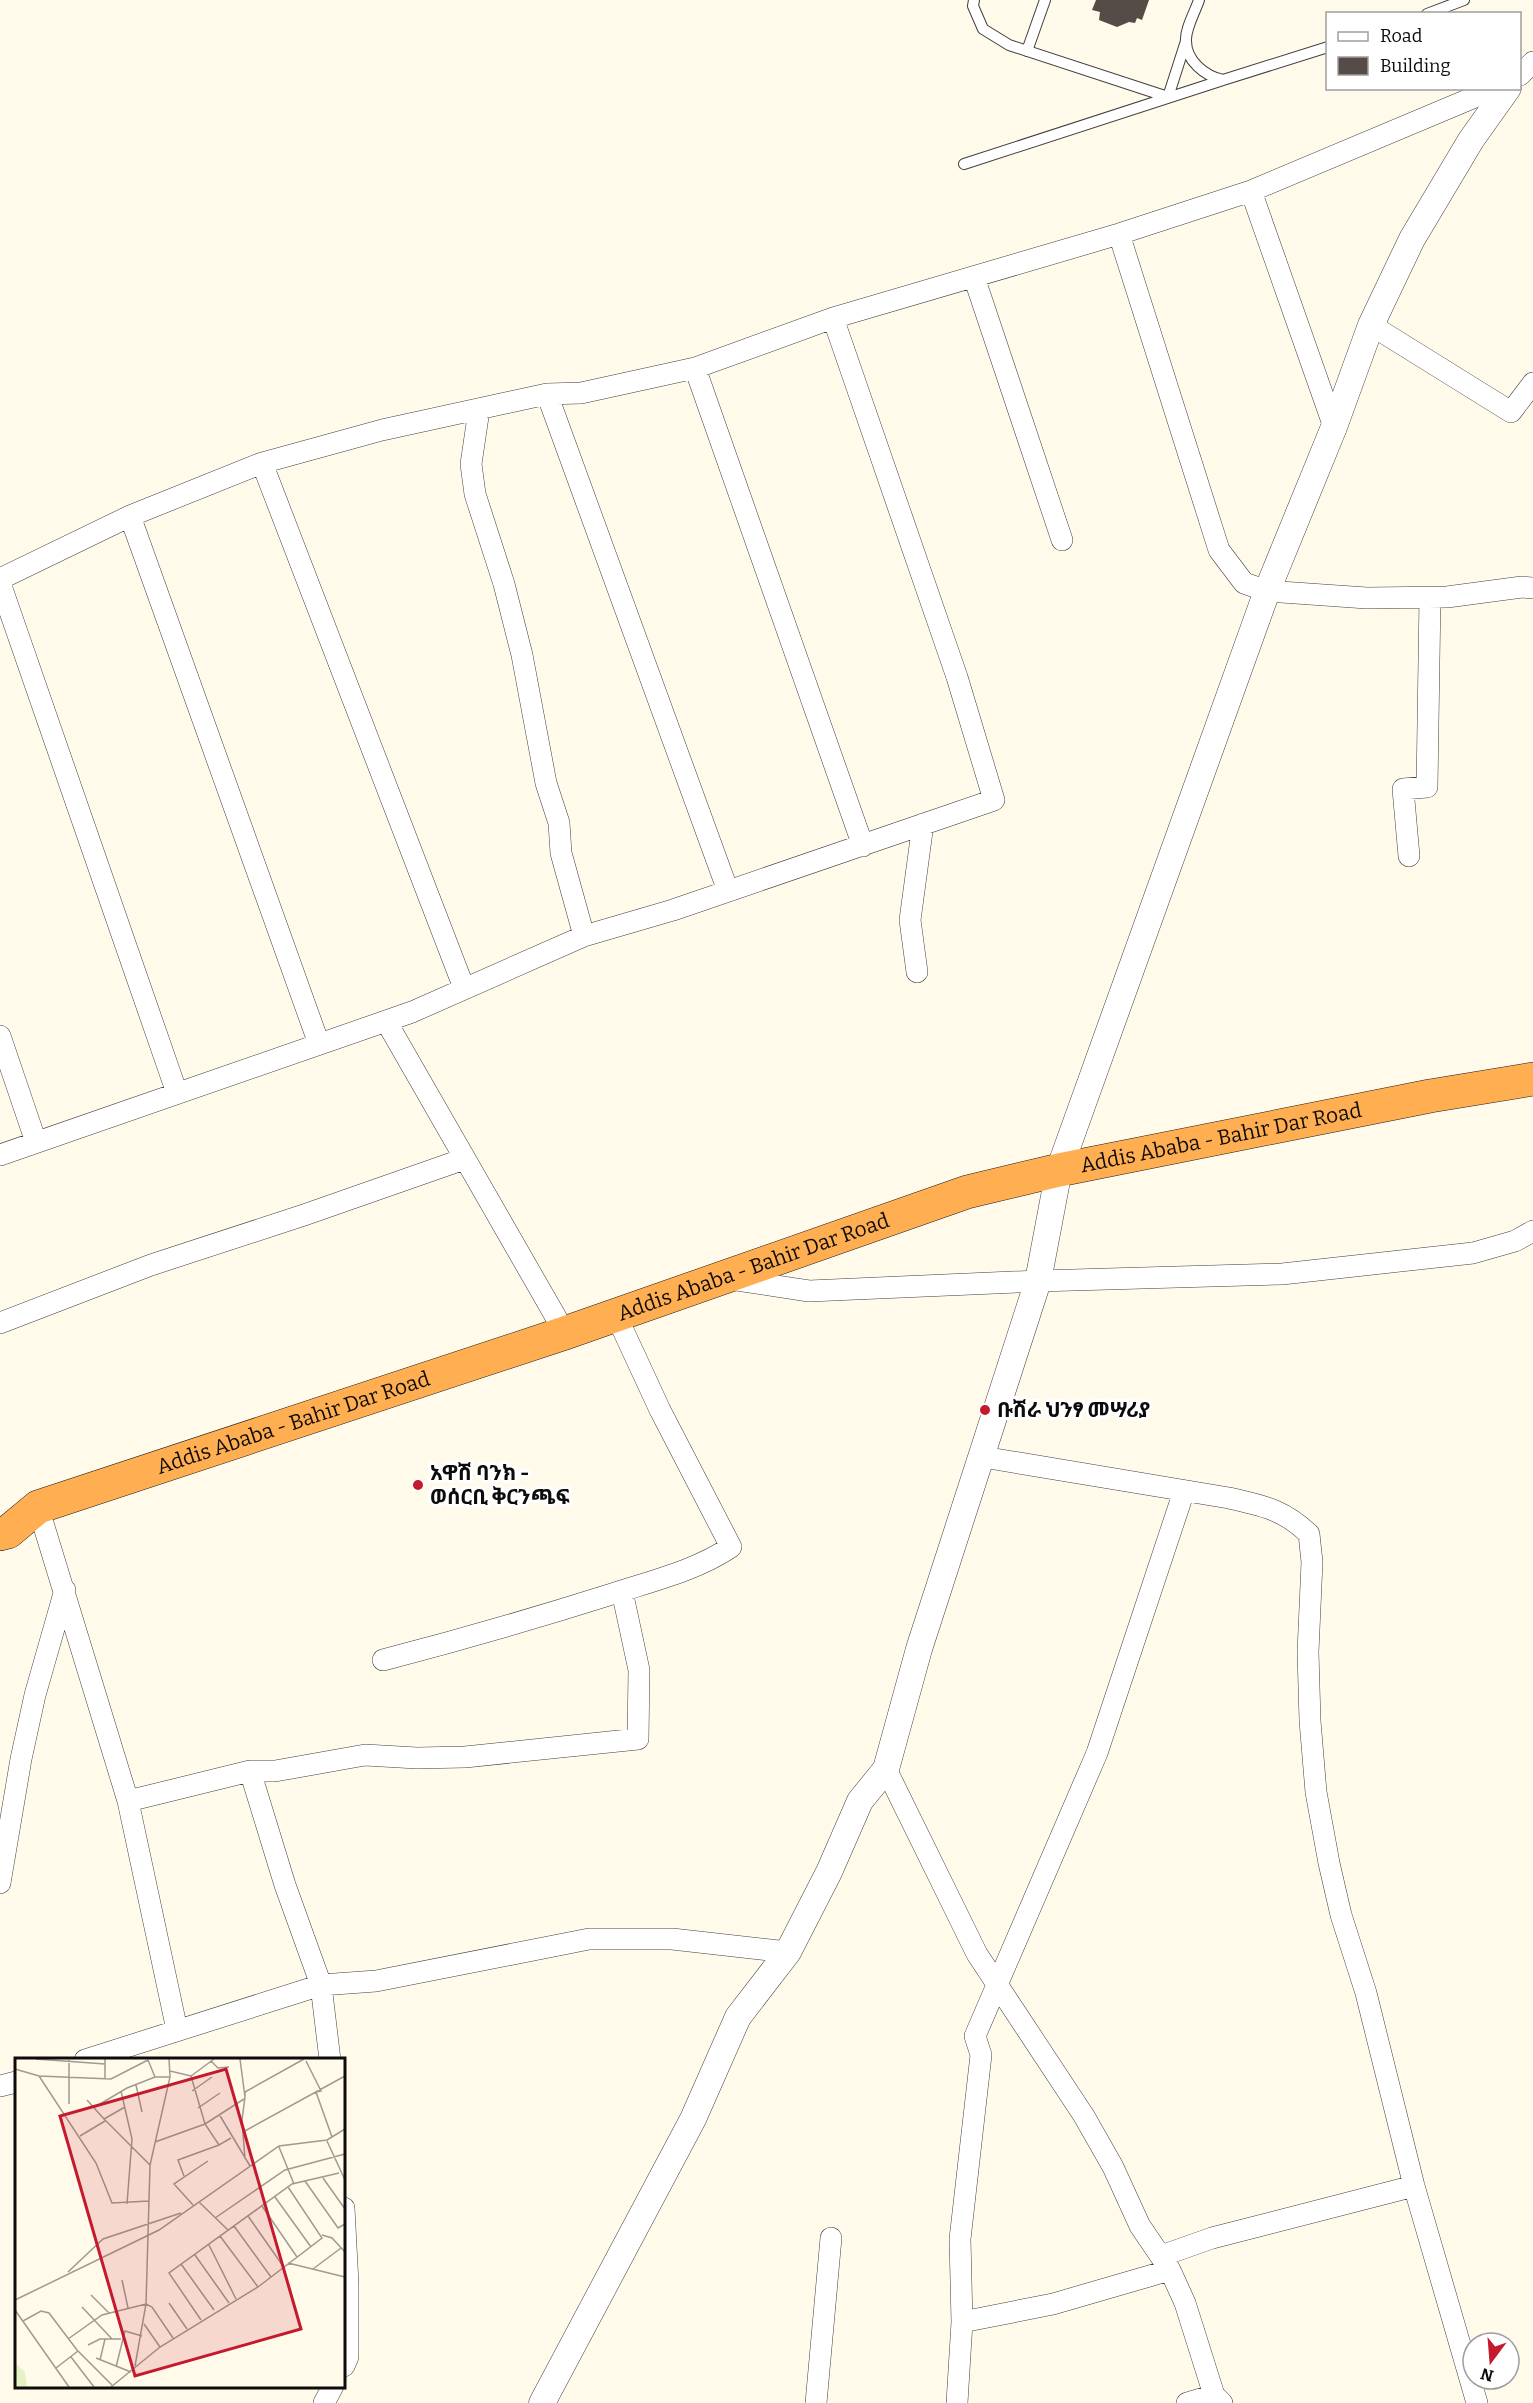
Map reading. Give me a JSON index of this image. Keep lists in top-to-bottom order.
{
  "streets": {
    "highway": ["Addis Ababa - Bahir Dar Road"]
  },
  "places": ["ቡሽራ ህንፃ መሣሪያ", "አዋሽ ባንክ - ወሰርቢ ቅርንጫፍ"],
  "legend": ["Road", "Building"],
  "north": "bottom"
}
